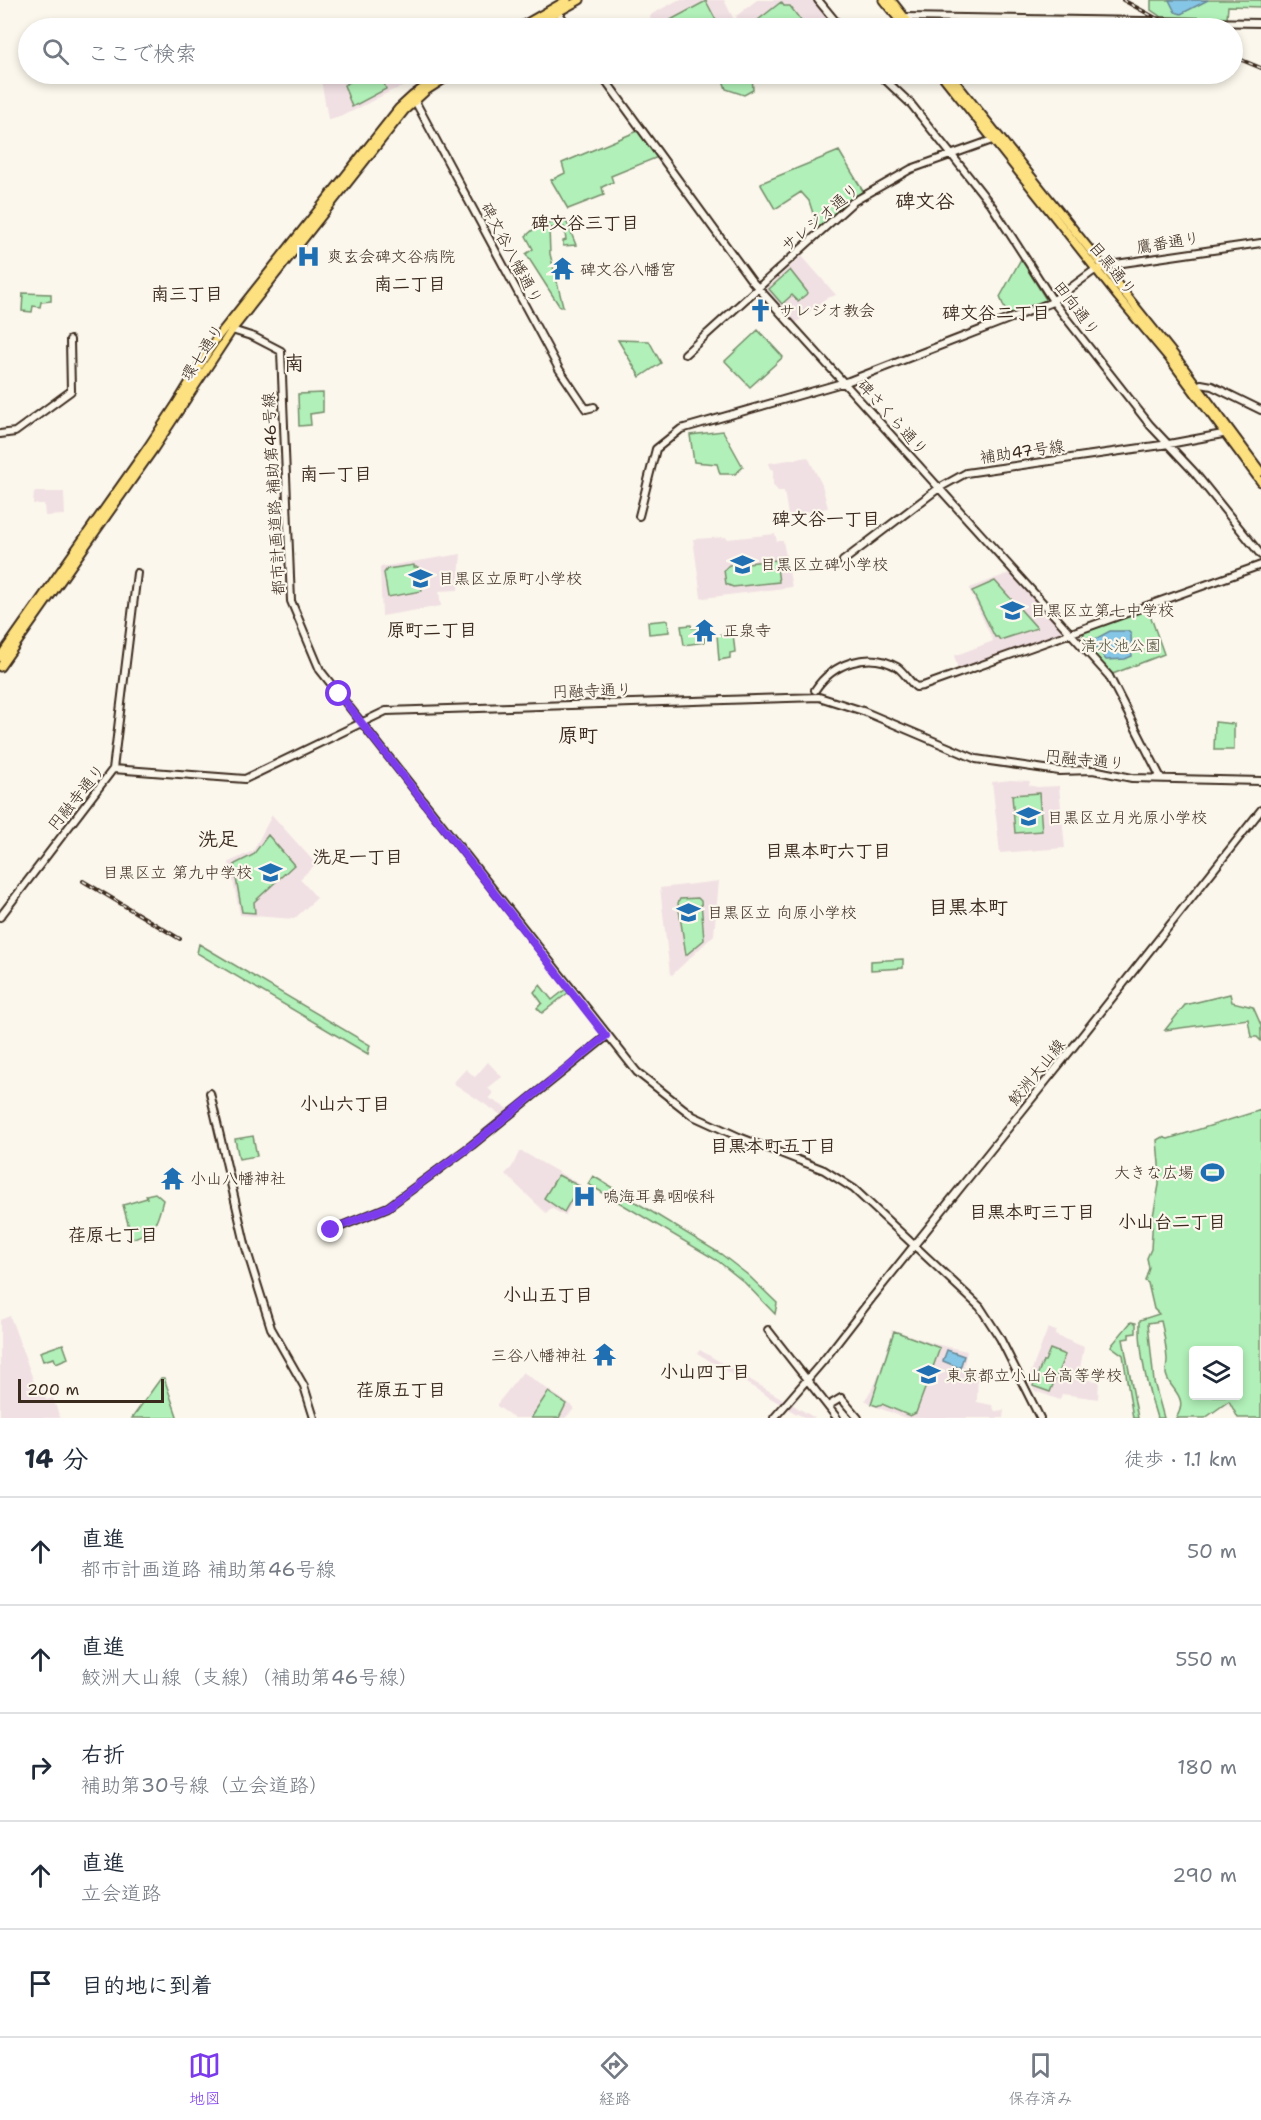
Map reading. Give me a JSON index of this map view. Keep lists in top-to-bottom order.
{
  "streets": {
    "main road": ["目黒通り", "環七通り"],
    "street": [
      "サレジオ通り",
      "鷹番通り",
      "碑文谷八幡通り",
      "田向通り",
      "碑さくら通り",
      "補助47号線",
      "都市計画道路 補助第46号線",
      "円融寺通り",
      "鮫洲大山線"
    ]
  },
  "crossings": [
    ["サレジオ通り", "目黒通り"],
    ["サレジオ通り", "田向通り"],
    ["サレジオ通り", "碑さくら通り"],
    ["鷹番通り", "目黒通り"],
    ["鷹番通り", "田向通り"],
    ["鷹番通り", "碑さくら通り"],
    ["碑文谷八幡通り", "環七通り"],
    ["目黒通り", "補助47号線"],
    ["田向通り", "補助47号線"],
    ["環七通り", "都市計画道路 補助第46号線"],
    ["碑さくら通り", "補助47号線"],
    ["碑さくら通り", "円融寺通り"],
    ["都市計画道路 補助第46号線", "円融寺通り"],
    ["都市計画道路 補助第46号線", "鮫洲大山線"]
  ],
  "districts": [
    "碑文谷",
    "碑文谷三丁目",
    "南二丁目",
    "南三丁目",
    "碑文谷二丁目",
    "南",
    "南一丁目",
    "碑文谷一丁目",
    "原町二丁目",
    "原町",
    "洗足",
    "目黒本町六丁目",
    "洗足一丁目",
    "目黒本町",
    "小山六丁目",
    "目黒本町五丁目",
    "目黒本町三丁目",
    "小山台二丁目",
    "荏原七丁目",
    "小山五丁目",
    "小山四丁目",
    "荏原五丁目"
  ],
  "parks": ["清水池公園"],
  "places": {
    "hospital": ["爽玄会碑文谷病院", "鳴海耳鼻咽喉科"],
    "temple": [
      "碑文谷八幡宮",
      "正泉寺",
      "小山八幡神社",
      "三谷八幡神社"
    ],
    "church": ["サレジオ教会"],
    "school or university": [
      "目黒区立碑小学校",
      "目黒区立原町小学校",
      "目黒区立第七中学校",
      "目黒区立月光原小学校",
      "目黒区立 第九中学校",
      "目黒区立 向原小学校",
      "東京都立小山台高等学校"
    ],
    "sports": ["大きな広場"]
  },
  "scale_bar": "200 m",
  "page": {
    "search": "ここで検索",
    "scale": "200 m",
    "heading": ["14 分", "徒歩 · 1.1 km"],
    "list": [
      ["直進", "都市計画道路 補助第46号線", "50 m"],
      ["直進", "鮫洲大山線（支線）（補助第46号線）", "550 m"],
      ["右折", "補助第30号線（立会道路）", "180 m"],
      ["直進", "立会道路", "290 m"],
      "目的地に到着"
    ],
    "nav": ["地図", "経路", "保存済み"]
  }
}
